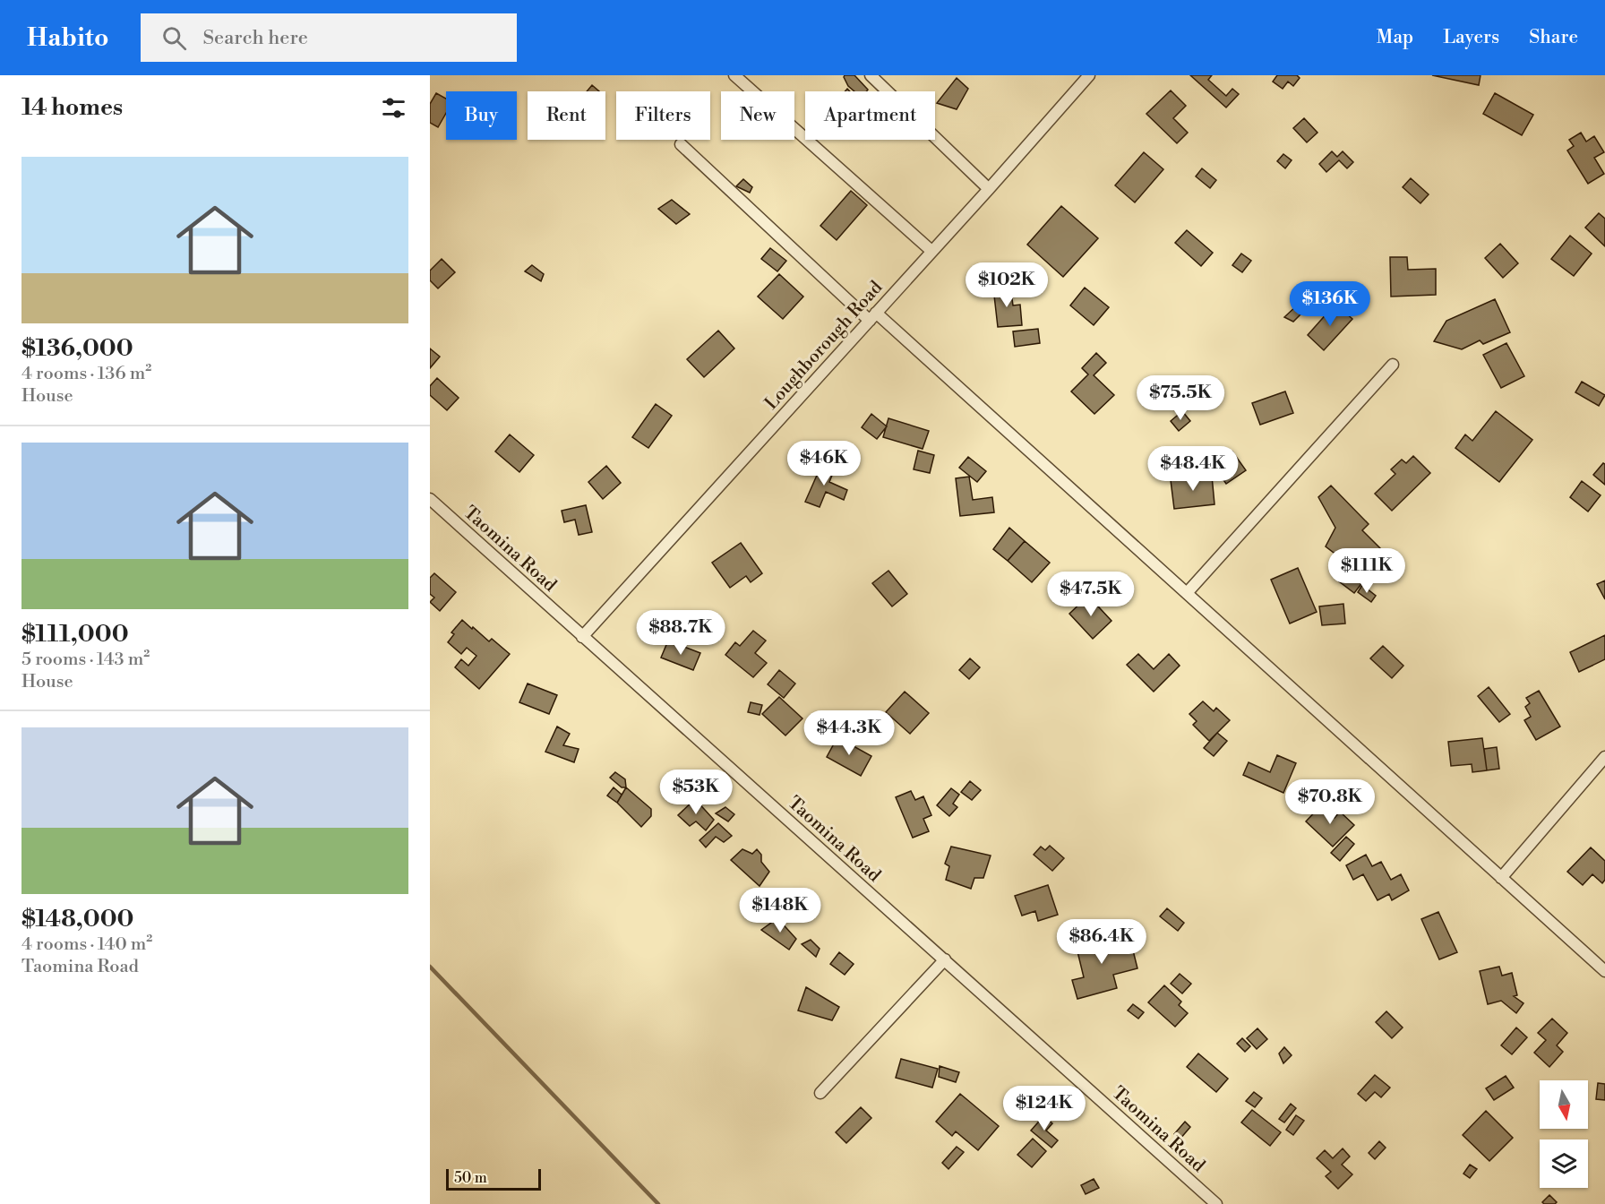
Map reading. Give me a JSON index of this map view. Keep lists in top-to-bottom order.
{
  "streets": {
    "street": ["Loughborough Road", "Taomina Road"]
  },
  "crossings": [
    ["Loughborough Road", "Taomina Road"]
  ],
  "scale_bar": "50 m",
  "north": "bottom",
  "page": {
    "header": "Habito",
    "search": "Search here",
    "nav": ["Map", "Layers", "Share"],
    "heading": "14 homes",
    "chip": [
      "Buy",
      "Rent",
      "Filters",
      "New",
      "Apartment"
    ],
    "list": [
      {
        "name": "$136,000",
        "note": "4 rooms · 136 m² · House"
      },
      {
        "name": "$111,000",
        "note": "5 rooms · 143 m² · House"
      },
      {
        "name": "$148,000",
        "note": "4 rooms · 140 m² · Taomina Road"
      }
    ],
    "price": [
      "$102K",
      "$136K",
      "$75.5K",
      "$46K",
      "$48.4K",
      "$111K",
      "$47.5K",
      "$88.7K",
      "$44.3K",
      "$53K",
      "$70.8K",
      "$148K",
      "$86.4K",
      "$124K"
    ],
    "scale": "50 m"
  }
}
